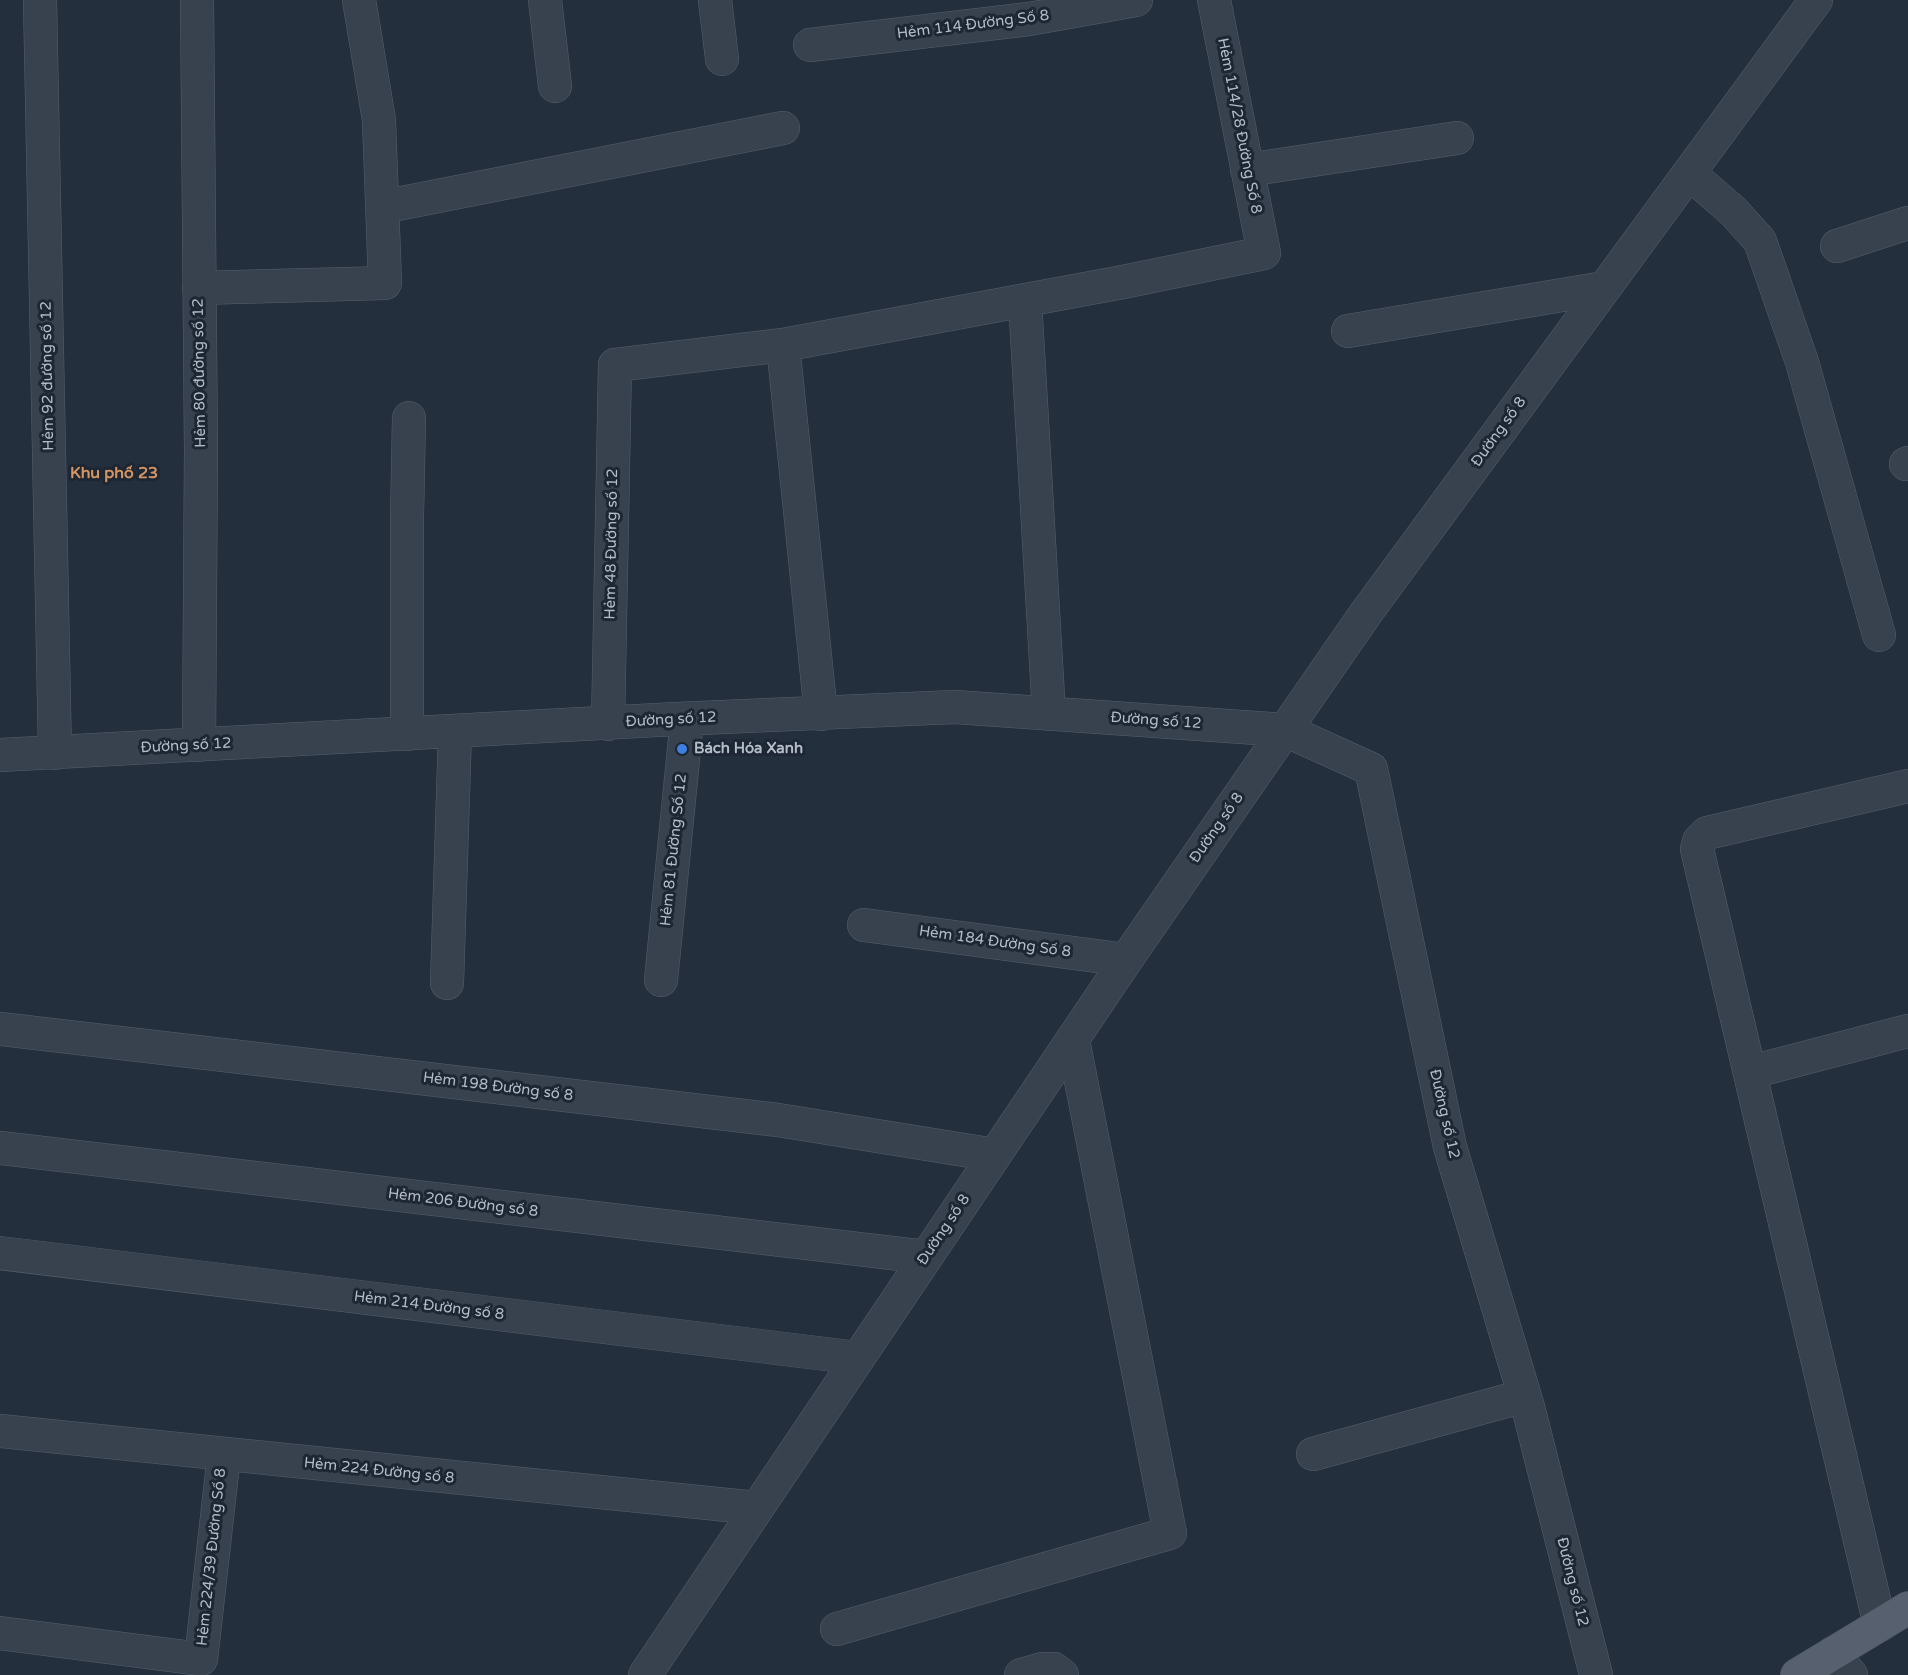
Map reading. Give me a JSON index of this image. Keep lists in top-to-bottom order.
{
  "streets": {
    "street": [
      "Hẻm 114 Đường Số 8",
      "Hẻm 114/28 Đường Số 8",
      "Hẻm 80 đường số 12",
      "Hẻm 92 đường số 12",
      "Đường số 8",
      "Hẻm 48 Đường số 12",
      "Đường số 12",
      "Hẻm 81 Đường Số 12",
      "Hẻm 184 Đường Số 8",
      "Hẻm 198 Đường số 8",
      "Hẻm 206 Đường số 8",
      "Hẻm 214 Đường số 8",
      "Hẻm 224 Đường số 8",
      "Hẻm 224/39 Đường Số 8"
    ]
  },
  "crossings": [
    ["Hẻm 80 đường số 12", "Đường số 12"],
    ["Hẻm 92 đường số 12", "Đường số 12"],
    ["Đường số 8", "Đường số 12"],
    ["Đường số 8", "Hẻm 184 Đường Số 8"],
    ["Đường số 8", "Hẻm 198 Đường số 8"],
    ["Đường số 8", "Hẻm 206 Đường số 8"],
    ["Đường số 8", "Hẻm 214 Đường số 8"],
    ["Đường số 8", "Hẻm 224 Đường số 8"],
    ["Hẻm 48 Đường số 12", "Đường số 12"],
    ["Đường số 12", "Hẻm 81 Đường Số 12"],
    ["Hẻm 224 Đường số 8", "Hẻm 224/39 Đường Số 8"]
  ],
  "districts": ["Khu phố 23"],
  "places": ["Bách Hóa Xanh"]
}
